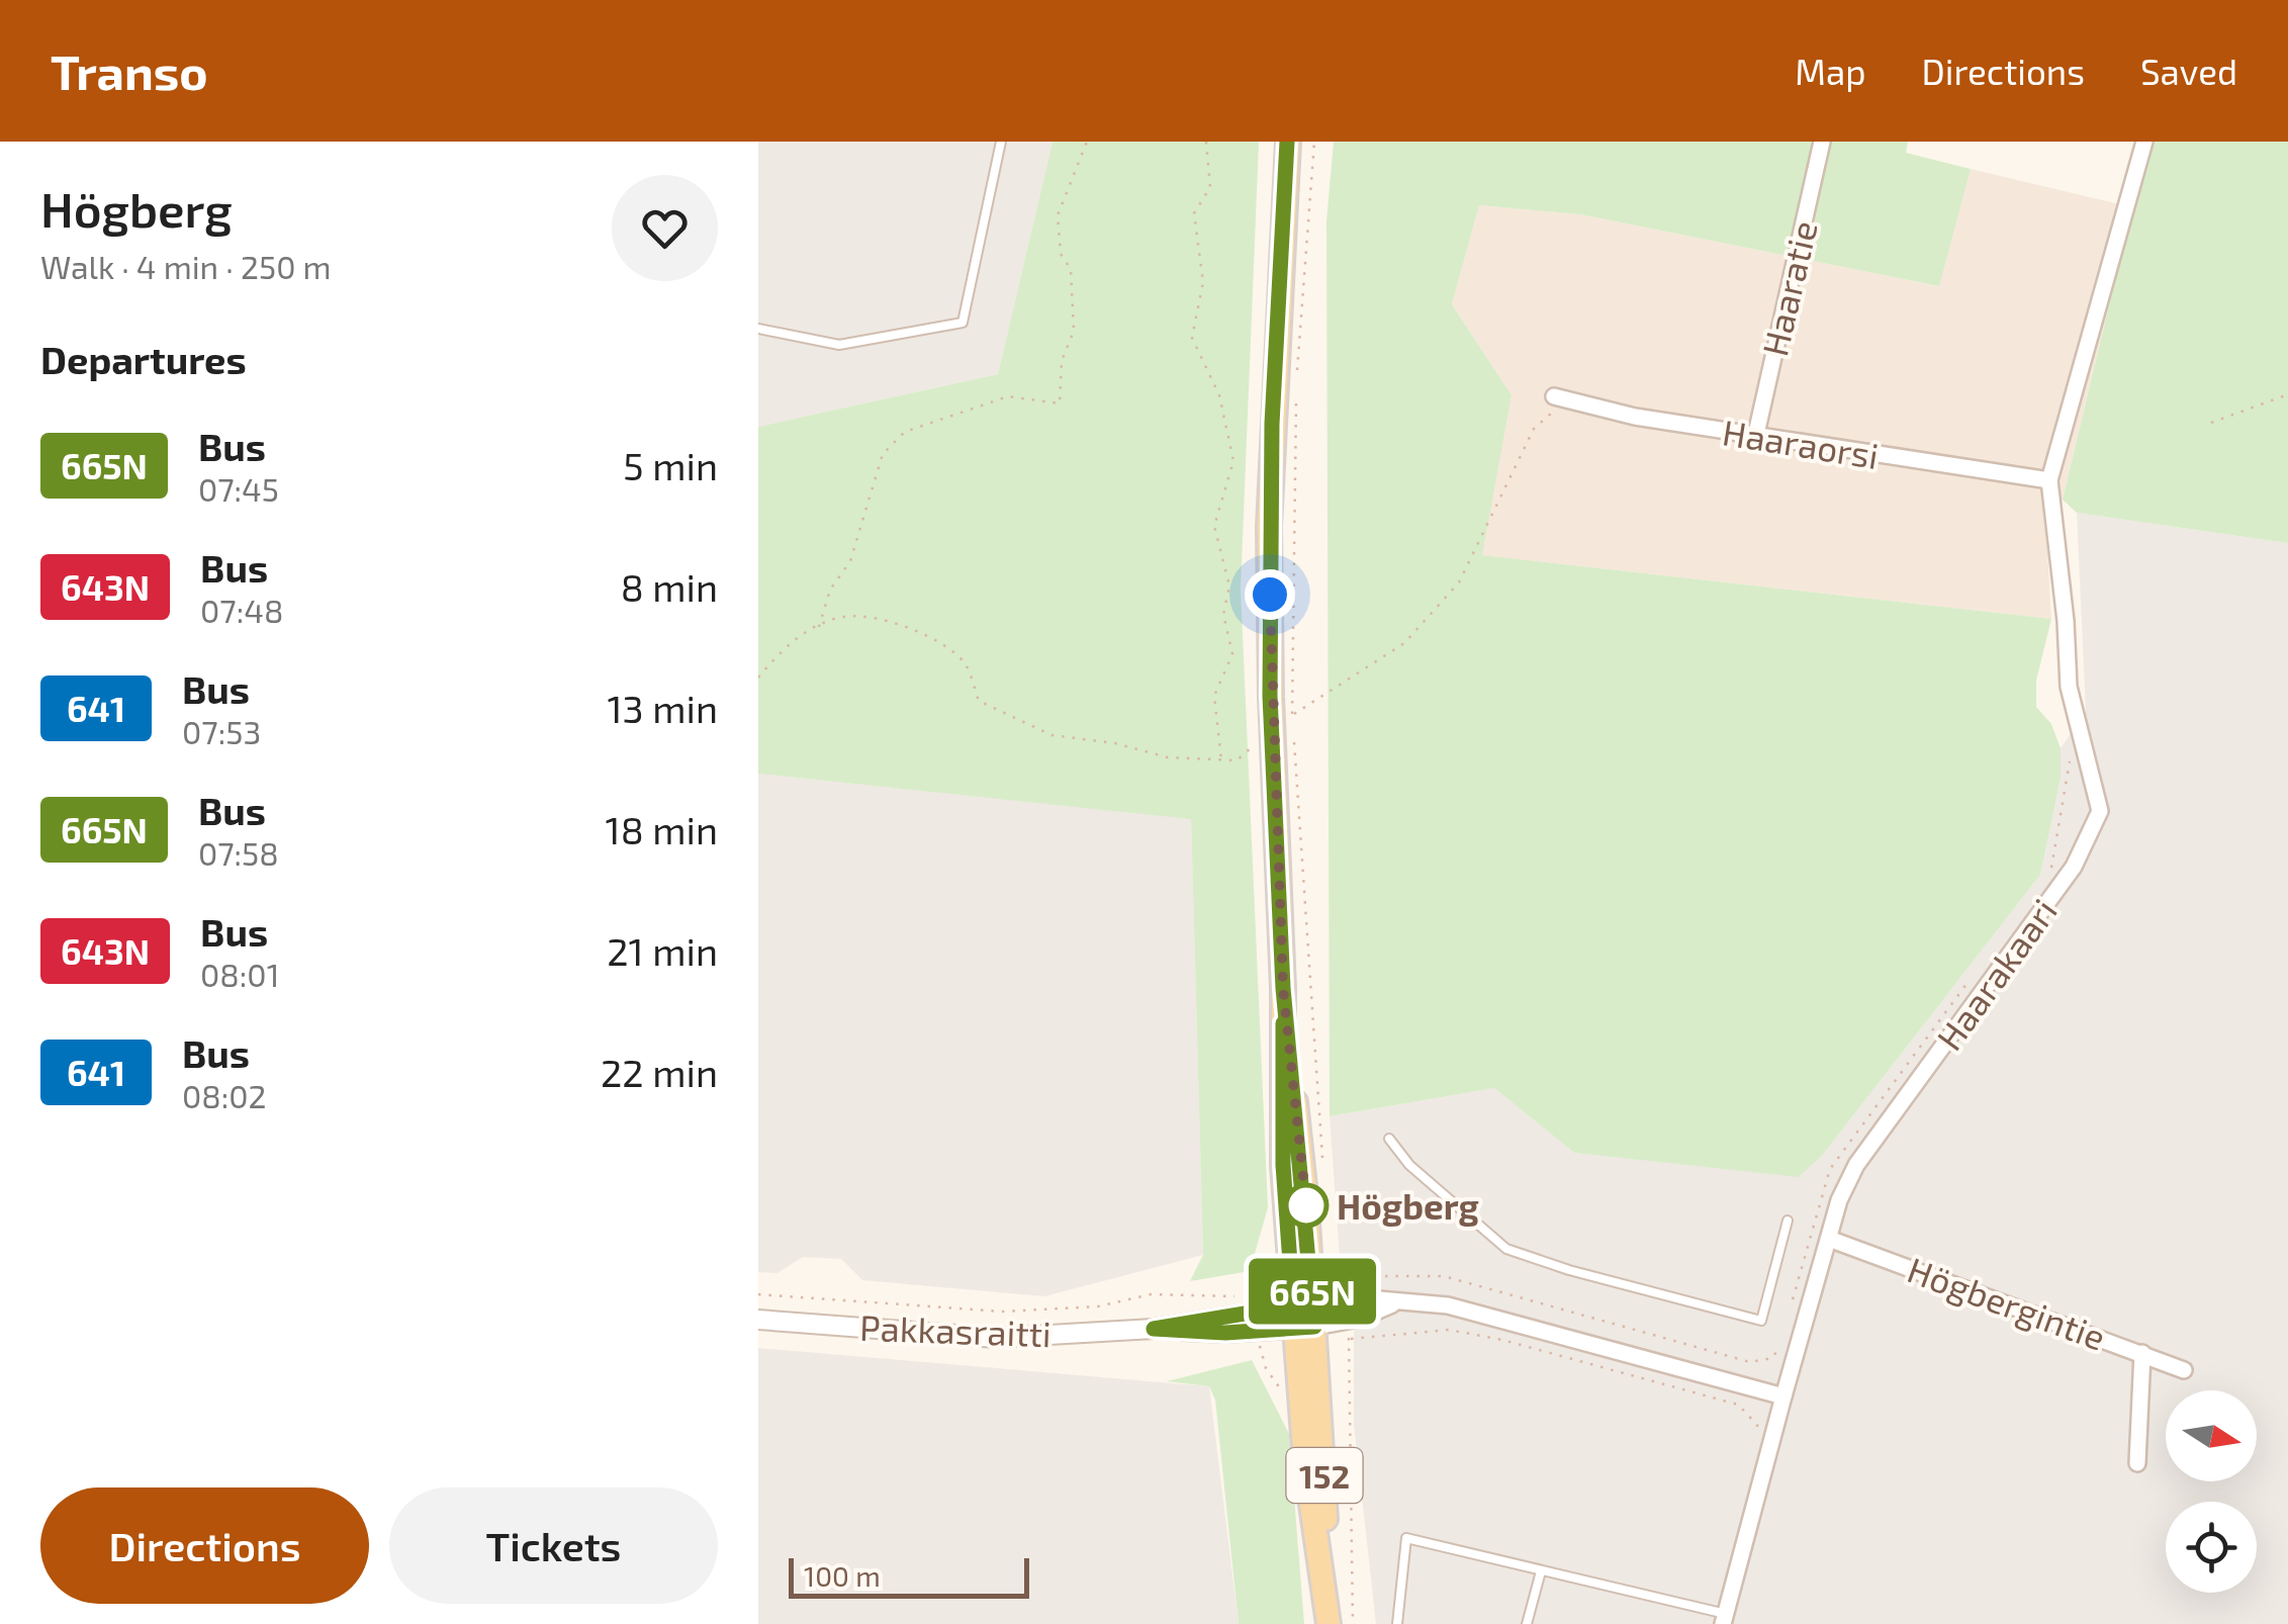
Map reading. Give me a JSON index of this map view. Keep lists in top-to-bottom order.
{
  "streets": {
    "main road": ["152"],
    "street": [
      "Haaratie",
      "Haaraorsi",
      "Haarakaari",
      "Högbergintie",
      "Pakkasraitti"
    ]
  },
  "crossings": [
    ["Haaratie", "Haaraorsi"],
    ["Haaraorsi", "Haarakaari"],
    ["Haarakaari", "Högbergintie"],
    ["Pakkasraitti", "152"]
  ],
  "places": ["Högberg"],
  "lines": ["bus line 665N"],
  "scale_bar": "100 m",
  "north": "right",
  "page": {
    "header": "Transo",
    "nav": ["Map", "Directions", "Saved"],
    "heading": [
      ["Högberg", "Walk · 4 min · 250 m"],
      "Departures"
    ],
    "on_map": "665N",
    "list": [
      {
        "mark": "665N",
        "name": "Bus",
        "note": "07:45",
        "value": "5 min"
      },
      {
        "mark": "643N",
        "name": "Bus",
        "note": "07:48",
        "value": "8 min"
      },
      {
        "mark": "641",
        "name": "Bus",
        "note": "07:53",
        "value": "13 min"
      },
      {
        "mark": "665N",
        "name": "Bus",
        "note": "07:58",
        "value": "18 min"
      },
      {
        "mark": "643N",
        "name": "Bus",
        "note": "08:01",
        "value": "21 min"
      },
      {
        "mark": "641",
        "name": "Bus",
        "note": "08:02",
        "value": "22 min"
      }
    ],
    "buttons": ["Directions", "Tickets"],
    "scale": "100 m"
  }
}
